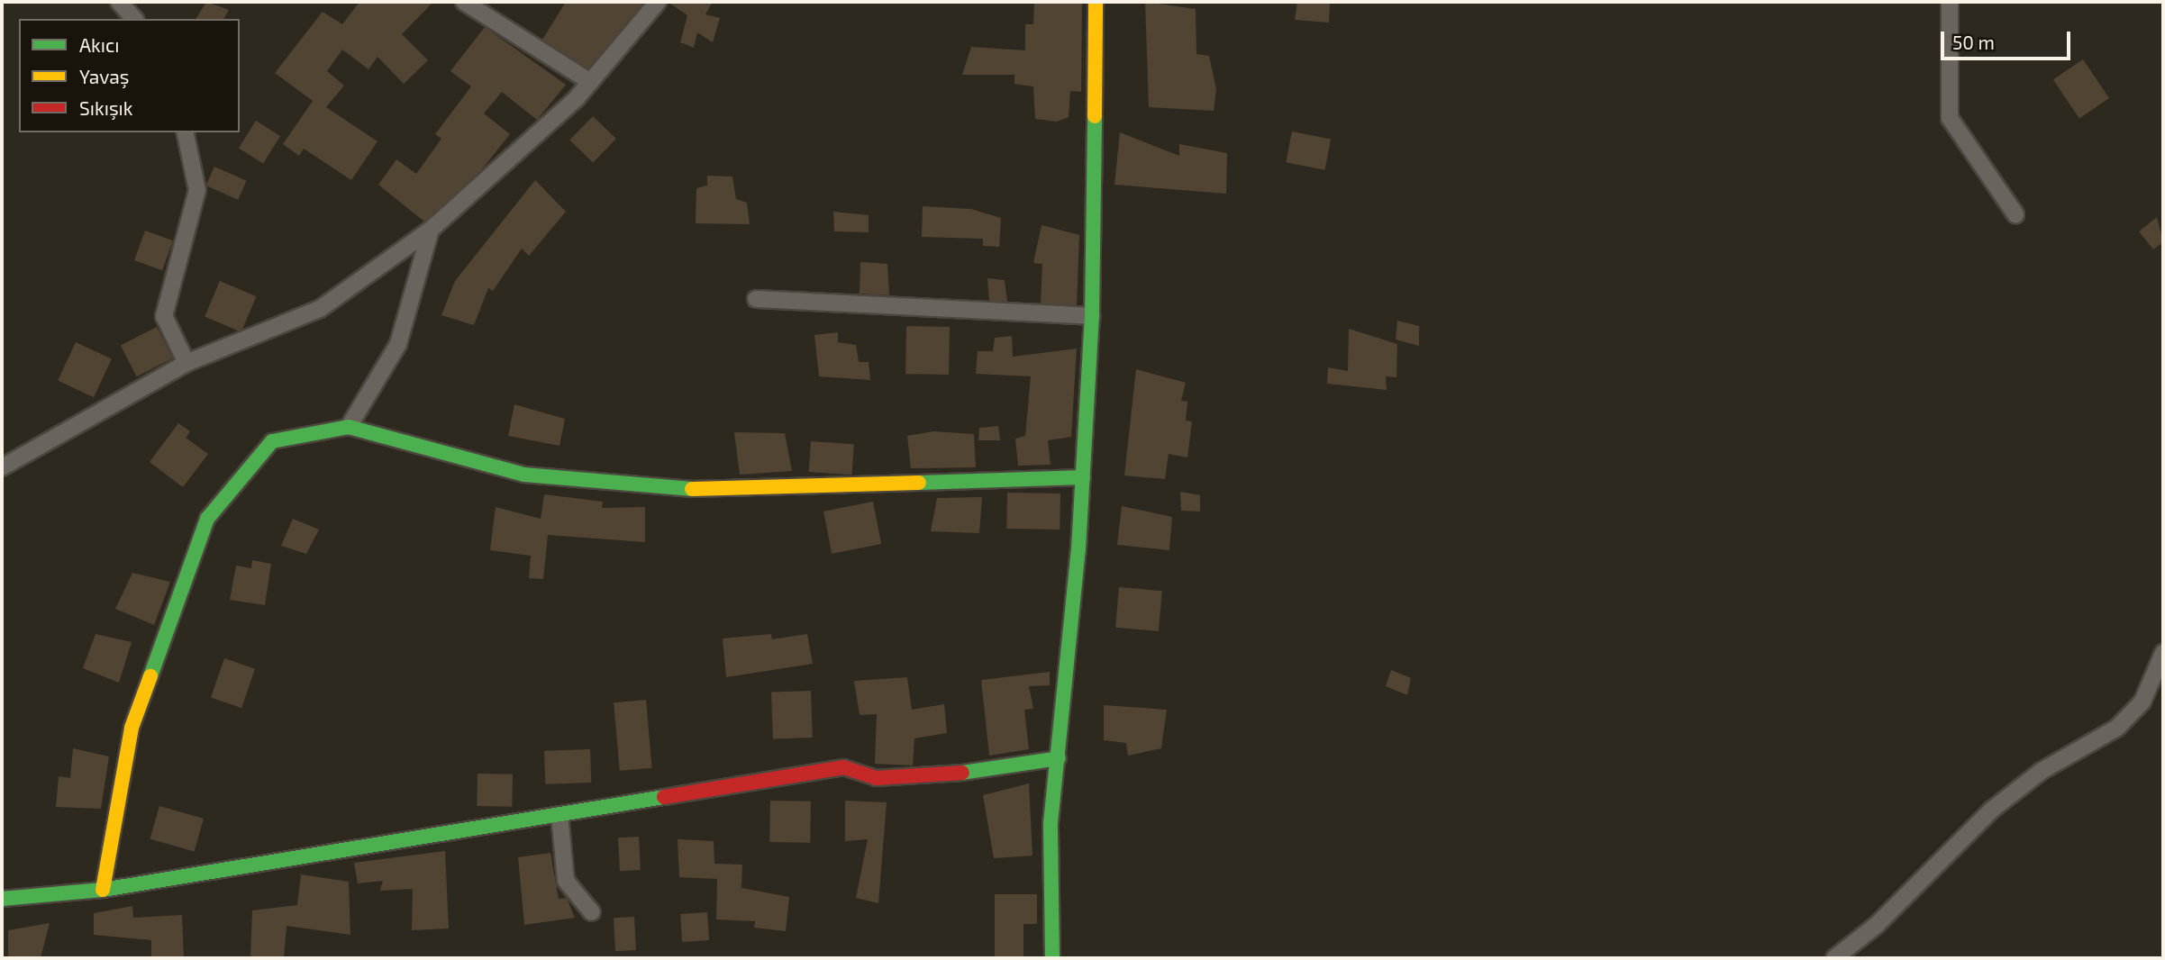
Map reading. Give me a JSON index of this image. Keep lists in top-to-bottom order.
{
  "legend": ["Akıcı", "Yavaş", "Sıkışık"],
  "scale_bar": "50 m"
}
